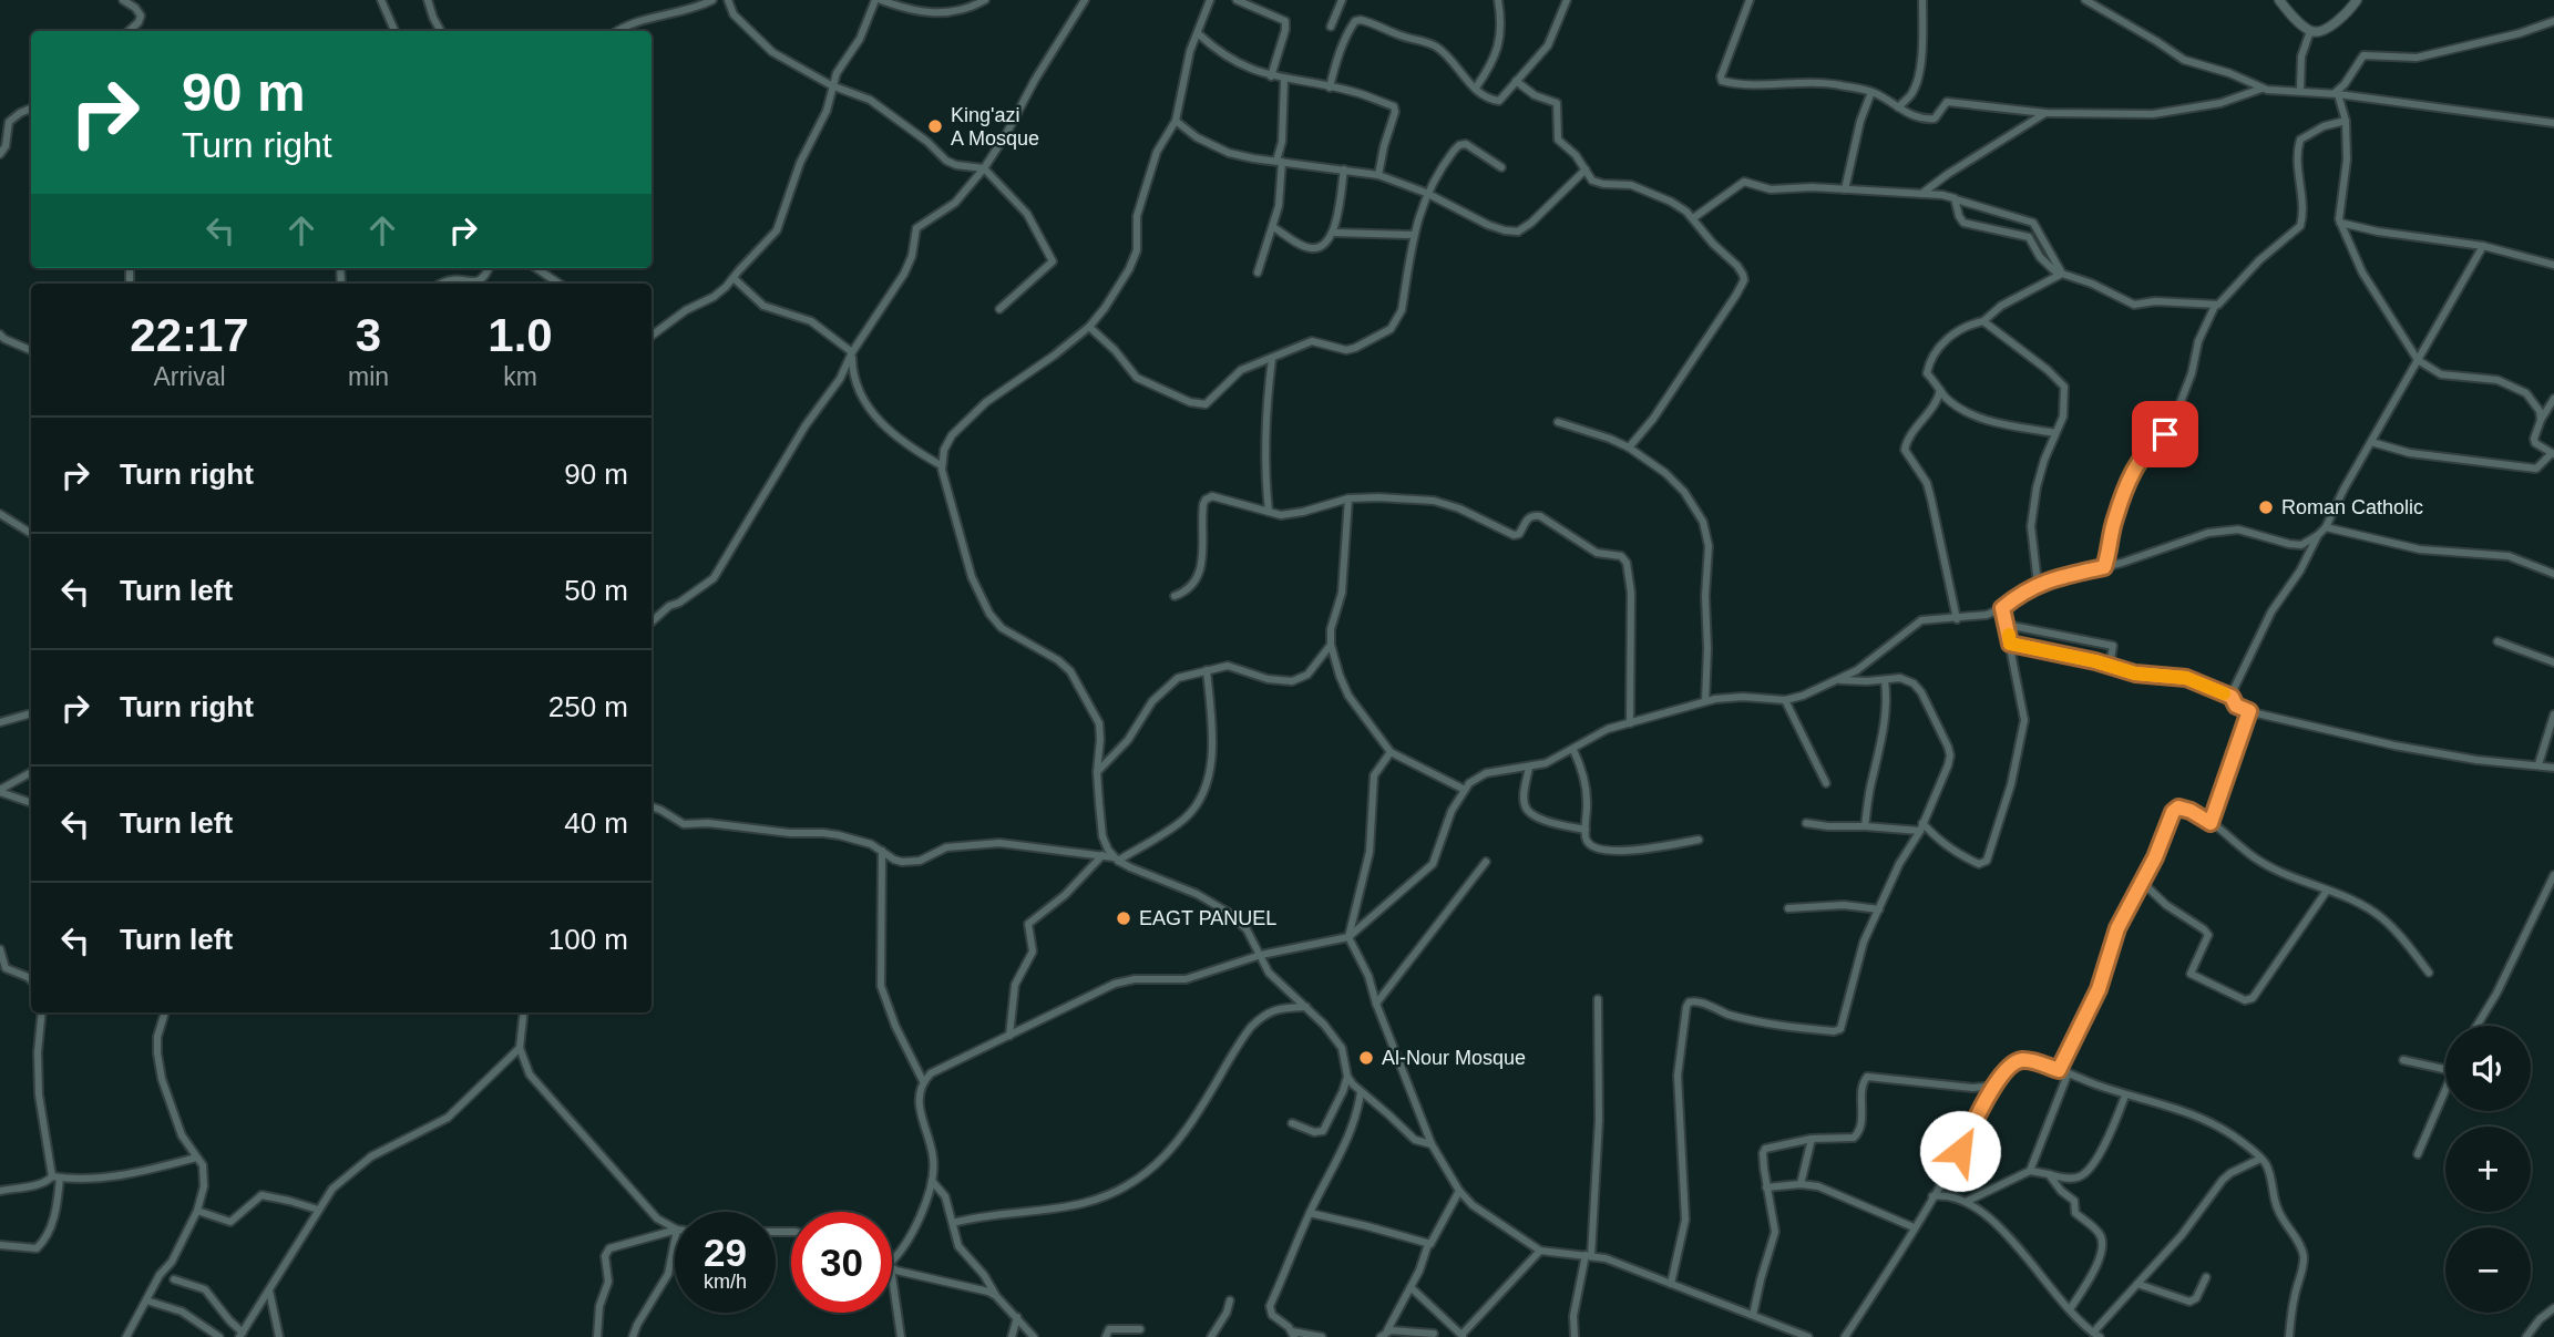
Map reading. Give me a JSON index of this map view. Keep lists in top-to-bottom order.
{
  "places": [
    "King'azi A Mosque",
    "Roman Catholic",
    "EAGT PANUEL",
    "Al-Nour Mosque"
  ],
  "page": {
    "turn": ["90 m", "Turn right"],
    "eta": [
      "22:17",
      "Arrival",
      "3",
      "min",
      "1.0",
      "km"
    ],
    "list": [
      {
        "name": "Turn right",
        "value": "90 m"
      },
      {
        "name": "Turn left",
        "value": "50 m"
      },
      {
        "name": "Turn right",
        "value": "250 m"
      },
      {
        "name": "Turn left",
        "value": "40 m"
      },
      {
        "name": "Turn left",
        "value": "100 m"
      }
    ],
    "map_buttons": ["+", "−"],
    "speed": "29 km/h",
    "limit": "30"
  }
}
